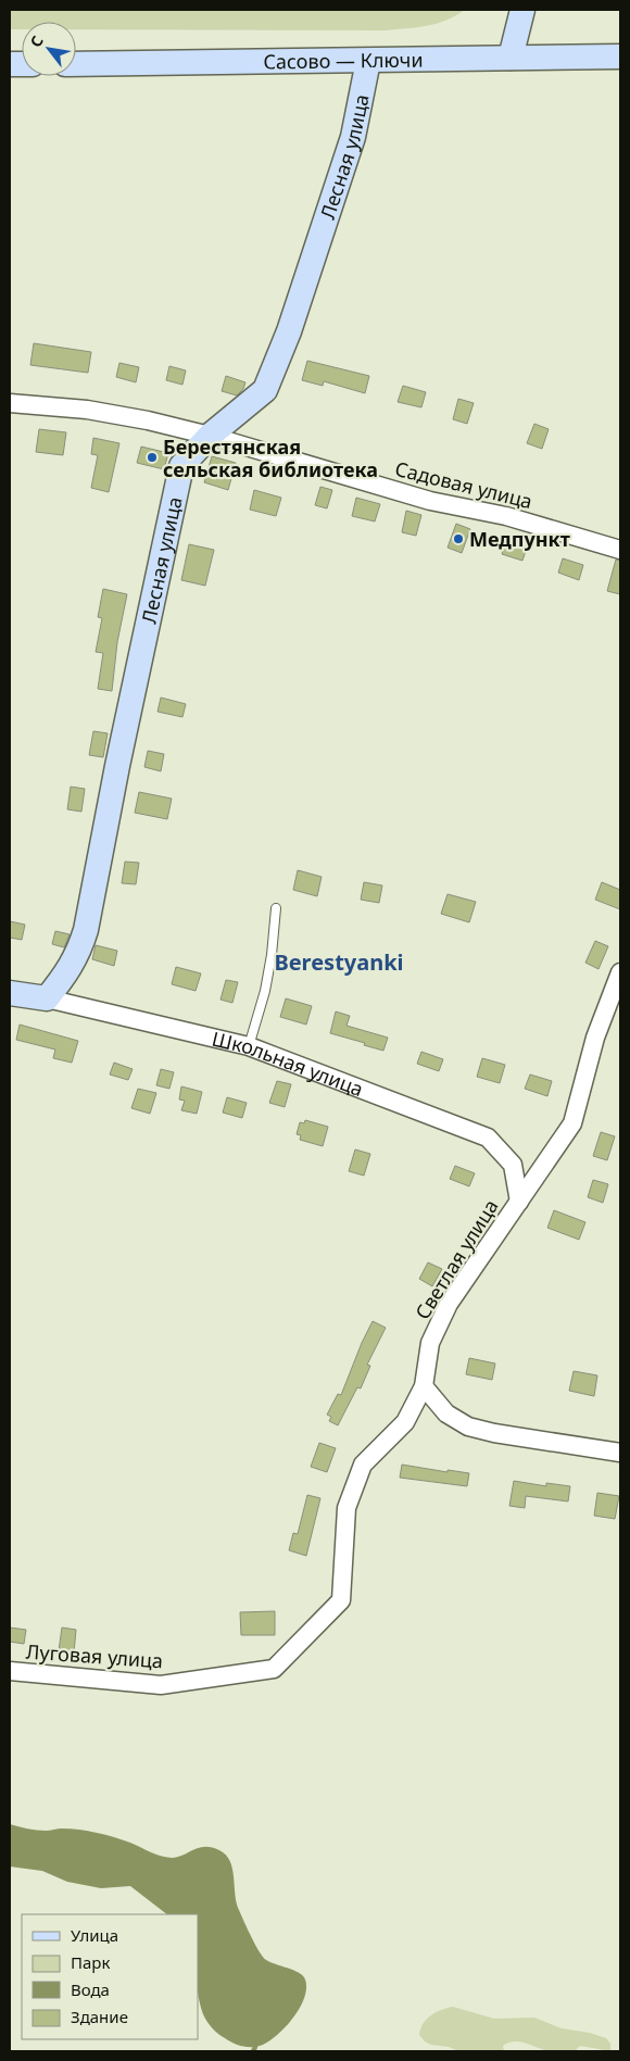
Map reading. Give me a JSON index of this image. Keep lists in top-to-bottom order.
{
  "streets": {
    "street": [
      "Сасово — Ключи",
      "Лесная улица",
      "Садовая улица",
      "Школьная улица",
      "Светлая улица",
      "Луговая улица"
    ]
  },
  "crossings": [
    ["Сасово — Ключи", "Лесная улица"],
    ["Лесная улица", "Садовая улица"],
    ["Лесная улица", "Школьная улица"],
    ["Школьная улица", "Светлая улица"],
    ["Светлая улица", "Луговая улица"]
  ],
  "districts": ["Berestyanki"],
  "places": ["Берестянская сельская библиотека", "Медпункт"],
  "legend": [
    "Улица",
    "Парк",
    "Вода",
    "Здание"
  ],
  "north": "top left"
}
